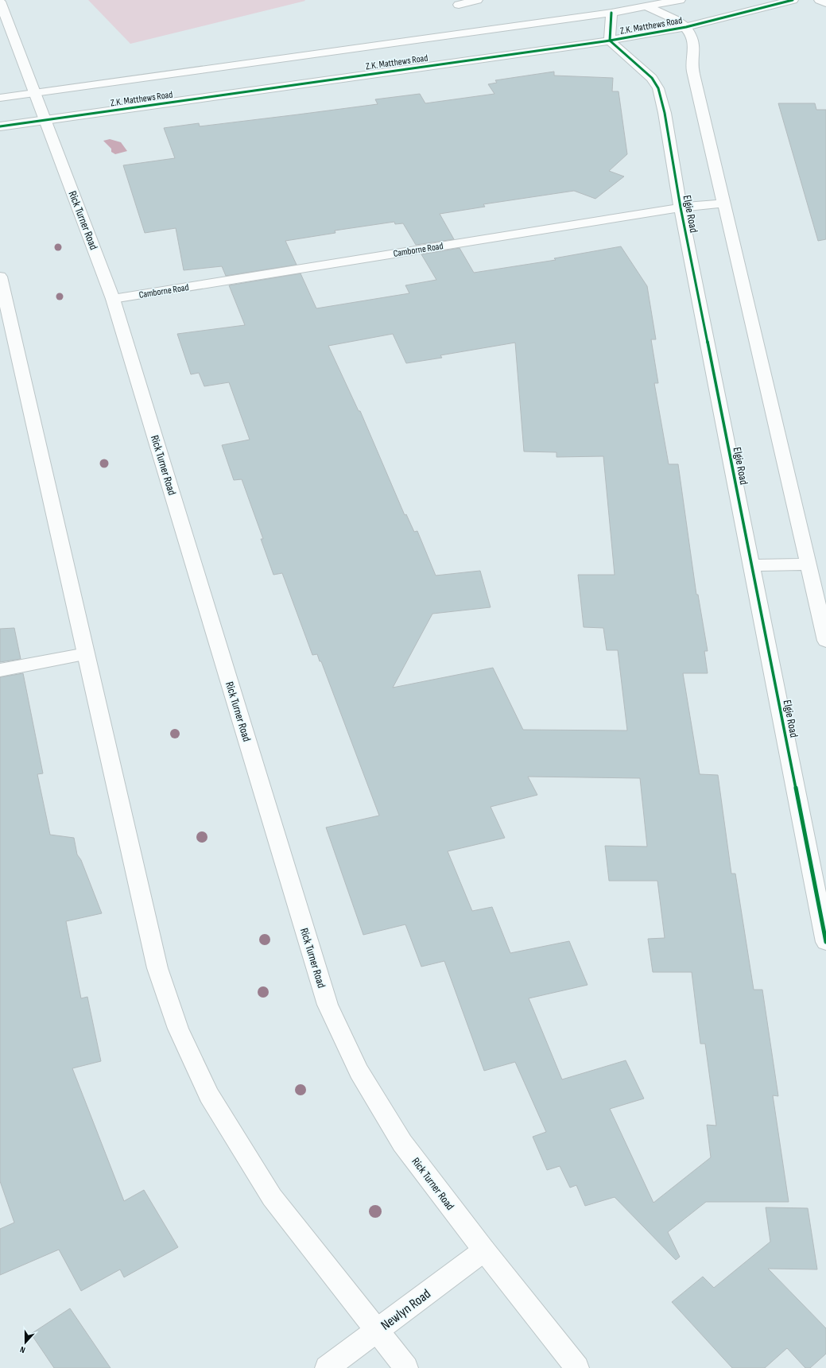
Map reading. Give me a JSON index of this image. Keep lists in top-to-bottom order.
{
  "streets": {
    "street": [
      "Z.K. Matthews Road",
      "Elgie Road",
      "Rick Turner Road",
      "Camborne Road",
      "Newlyn Road"
    ]
  },
  "crossings": [
    ["Z.K. Matthews Road", "Elgie Road"],
    ["Z.K. Matthews Road", "Rick Turner Road"],
    ["Elgie Road", "Camborne Road"],
    ["Rick Turner Road", "Camborne Road"],
    ["Rick Turner Road", "Newlyn Road"]
  ],
  "north": "bottom"
}
